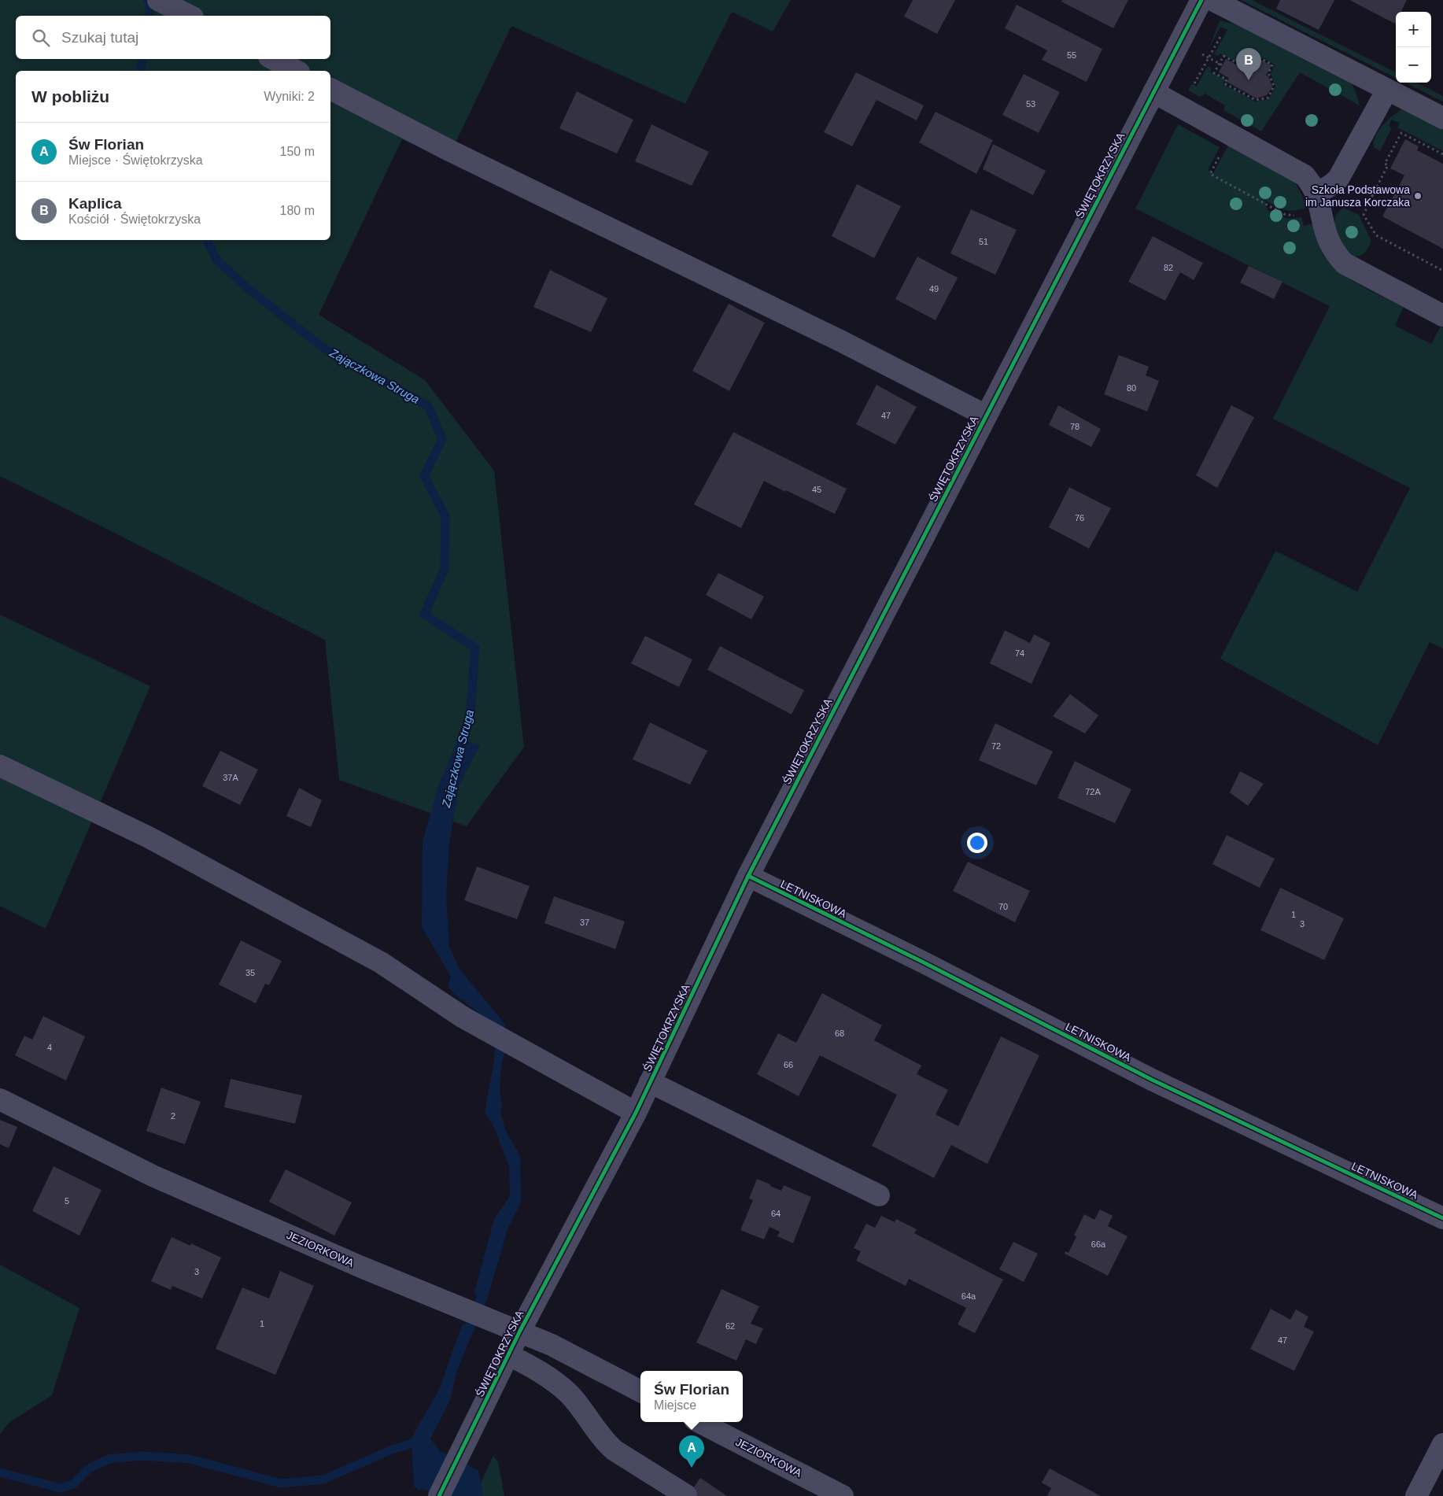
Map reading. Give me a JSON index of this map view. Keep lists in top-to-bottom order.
{
  "streets": {
    "street": ["ŚWIĘTOKRZYSKA", "LETNISKOWA", "JEZIORKOWA"]
  },
  "crossings": [
    ["ŚWIĘTOKRZYSKA", "LETNISKOWA"],
    ["ŚWIĘTOKRZYSKA", "JEZIORKOWA"]
  ],
  "water": ["Zajączkowa Struga"],
  "places": ["Szkoła Podstawowa im Janusza Korczaka"],
  "house_numbers": [
    "55",
    "53",
    "51",
    "82",
    "49",
    "80",
    "47",
    "78",
    "45",
    "76",
    "74",
    "72",
    "37A",
    "72A",
    "70",
    "1",
    "37",
    "3",
    "35",
    "68",
    "4",
    "66",
    "2",
    "5",
    "64",
    "66a",
    "3",
    "64a",
    "1",
    "62",
    "47"
  ],
  "page": {
    "map_buttons": ["+", "−"],
    "search": "Szukaj tutaj",
    "pins": ["B", "A"],
    "heading": ["W pobliżu", "Wyniki: 2"],
    "list": [
      {
        "mark": "A",
        "name": "Św Florian",
        "note": "Miejsce · Świętokrzyska",
        "value": "150 m"
      },
      {
        "mark": "B",
        "name": "Kaplica",
        "note": "Kościół · Świętokrzyska",
        "value": "180 m"
      }
    ],
    "popup": ["Św Florian", "Miejsce"]
  }
}
